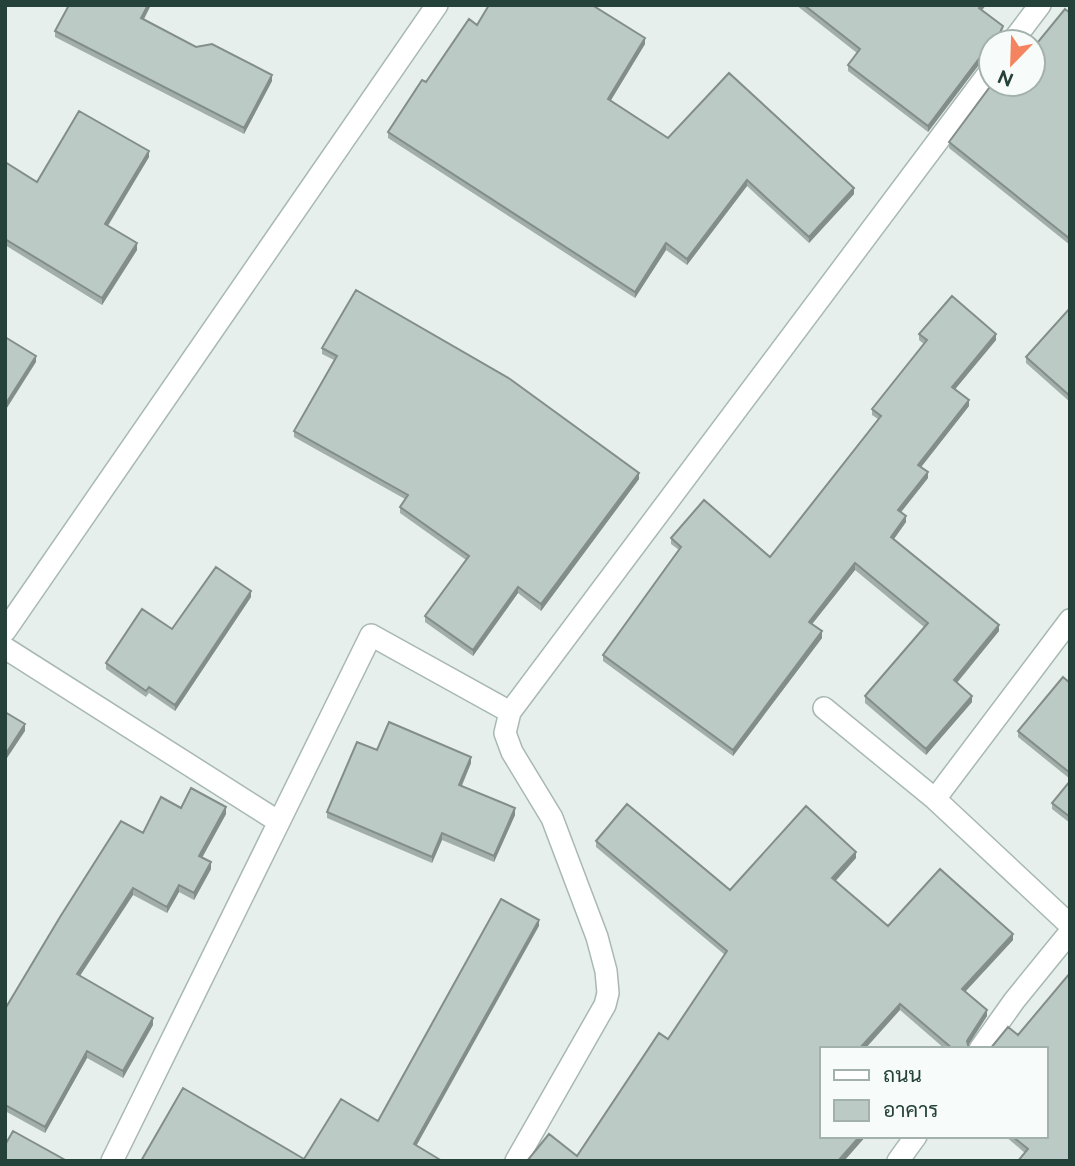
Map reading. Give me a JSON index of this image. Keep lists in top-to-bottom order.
{
  "legend": ["ถนน", "อาคาร"],
  "north": "bottom left"
}
